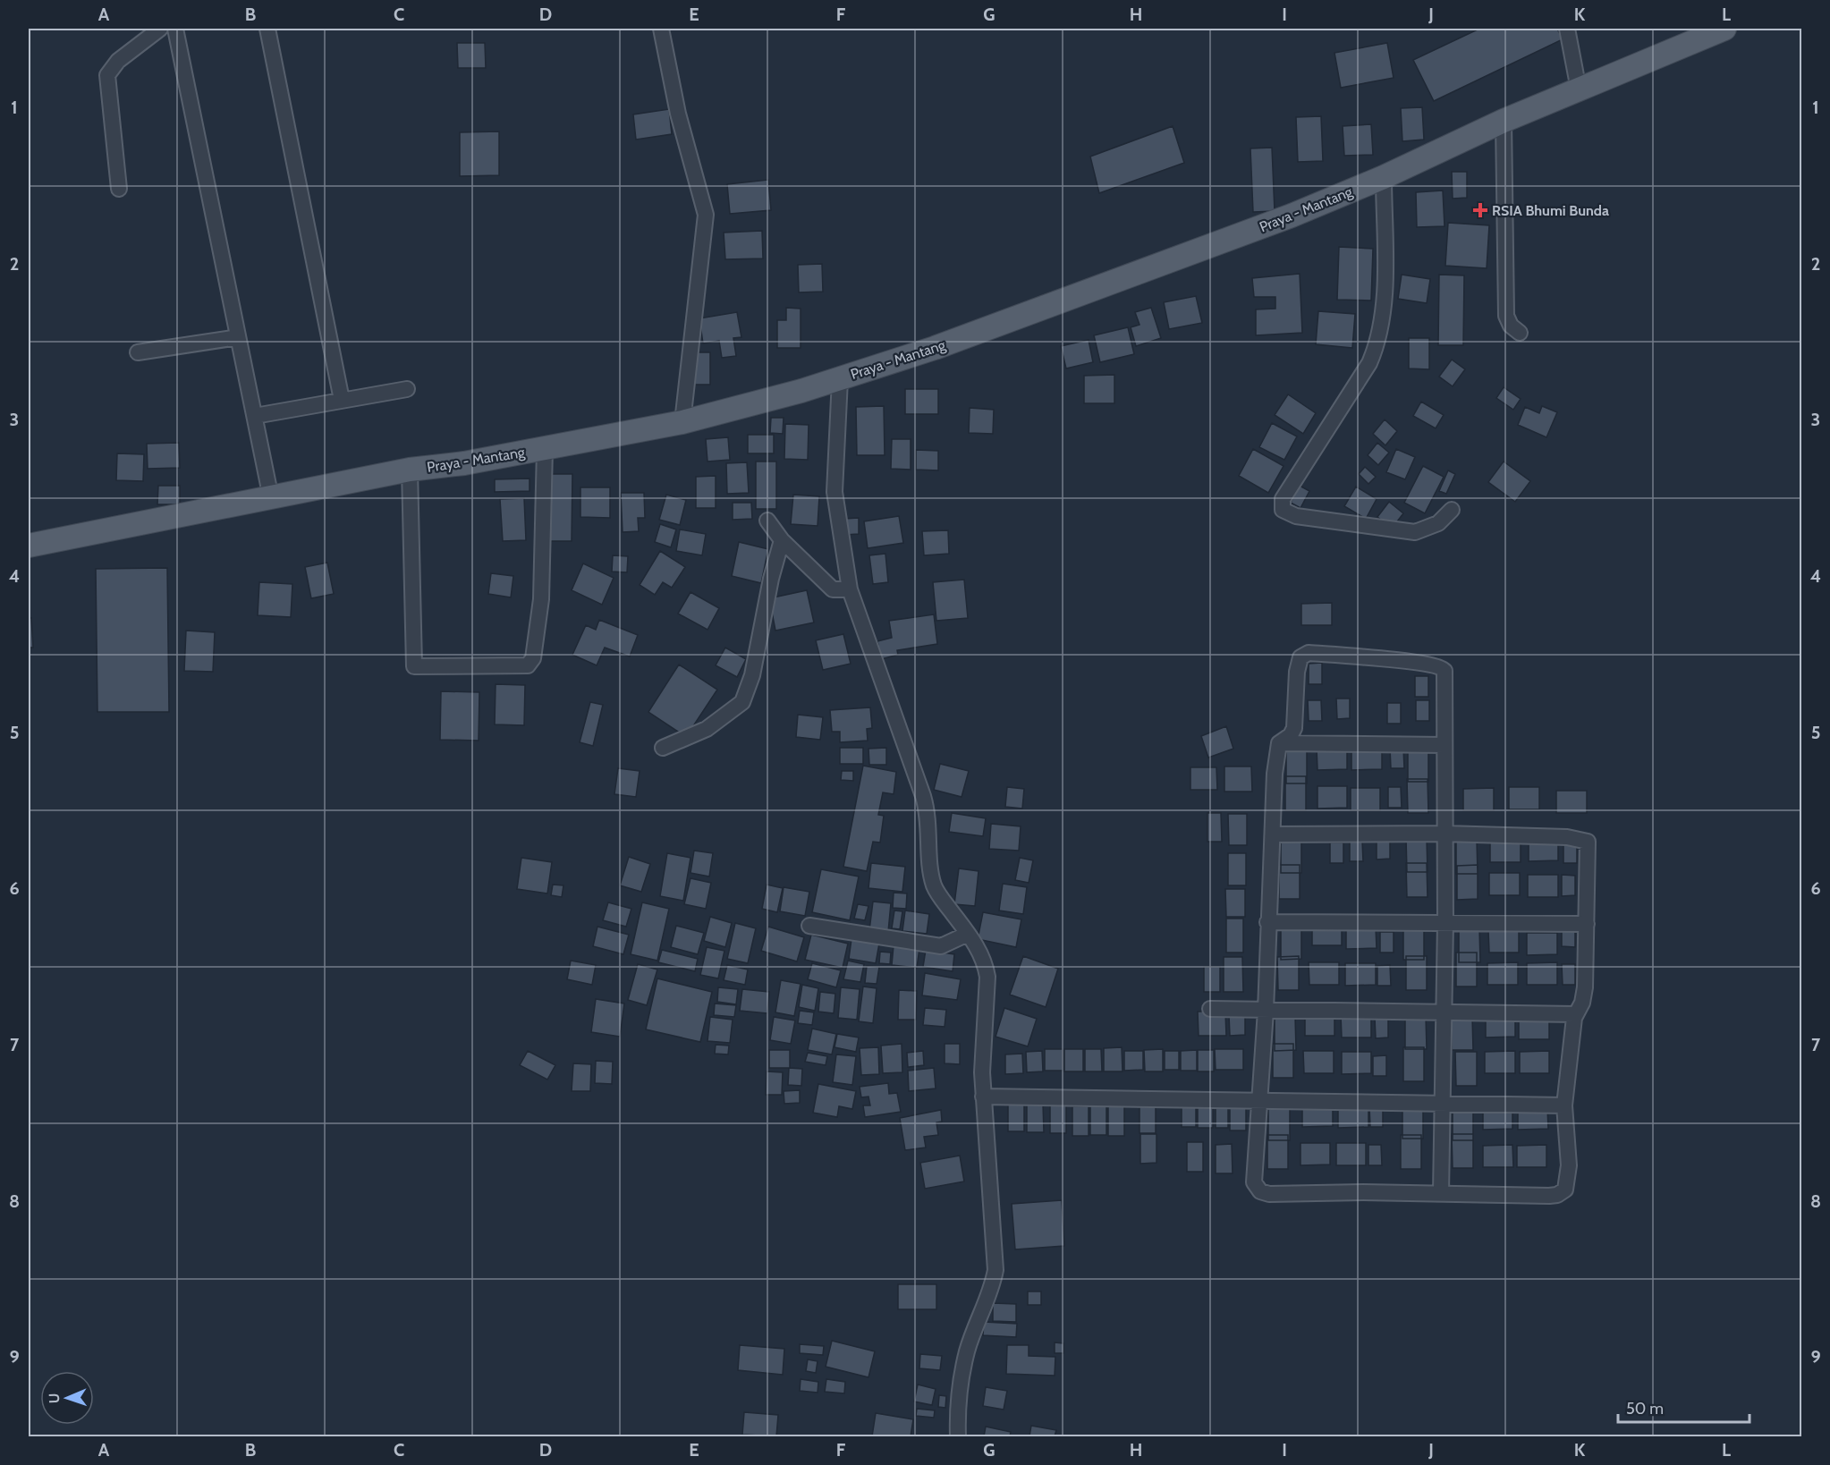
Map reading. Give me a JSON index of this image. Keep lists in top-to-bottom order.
{
  "streets": {
    "main road": ["Praya - Mantang"]
  },
  "places": {
    "health": ["RSIA Bhumi Bunda"]
  },
  "scale_bar": "50 m",
  "north": "left",
  "grid": {
    "columns": [
      "A",
      "B",
      "C",
      "D",
      "E",
      "F",
      "G",
      "H",
      "I",
      "J",
      "K",
      "L"
    ],
    "rows": [
      "1",
      "2",
      "3",
      "4",
      "5",
      "6",
      "7",
      "8",
      "9"
    ]
  }
}
